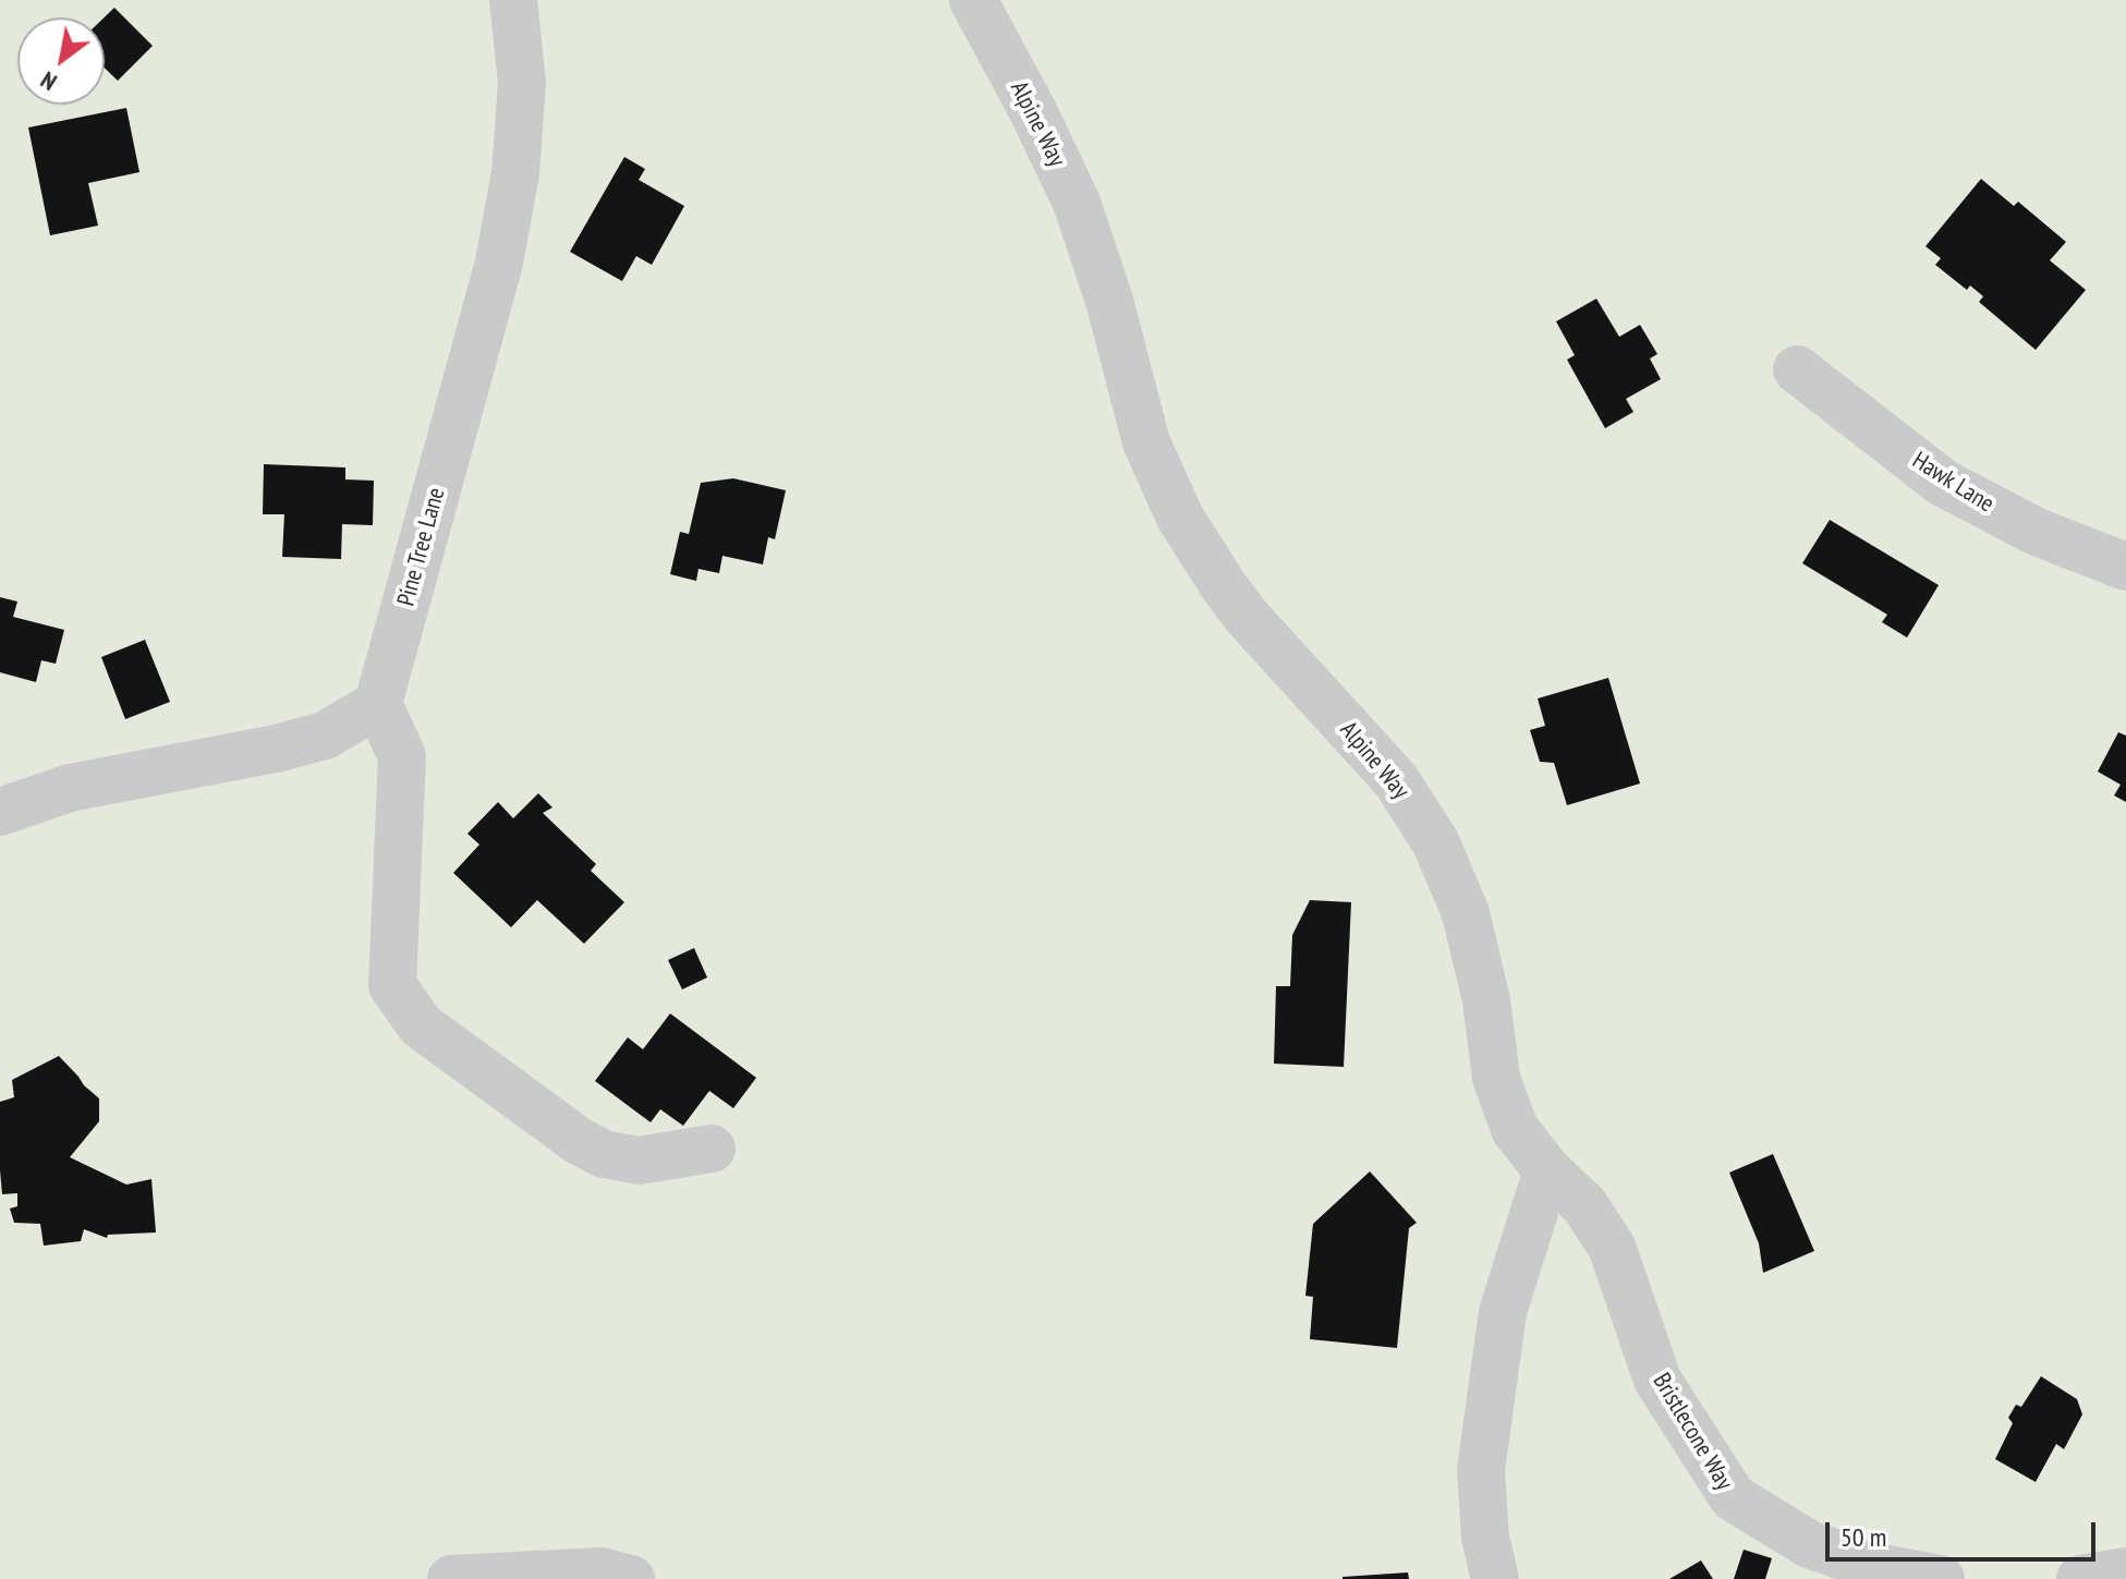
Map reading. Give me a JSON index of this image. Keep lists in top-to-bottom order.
{
  "streets": {
    "street": [
      "Alpine Way",
      "Hawk Lane",
      "Pine Tree Lane",
      "Bristlecone Way"
    ]
  },
  "crossings": [
    ["Alpine Way", "Bristlecone Way"]
  ],
  "scale_bar": "50 m",
  "north": "bottom left"
}
